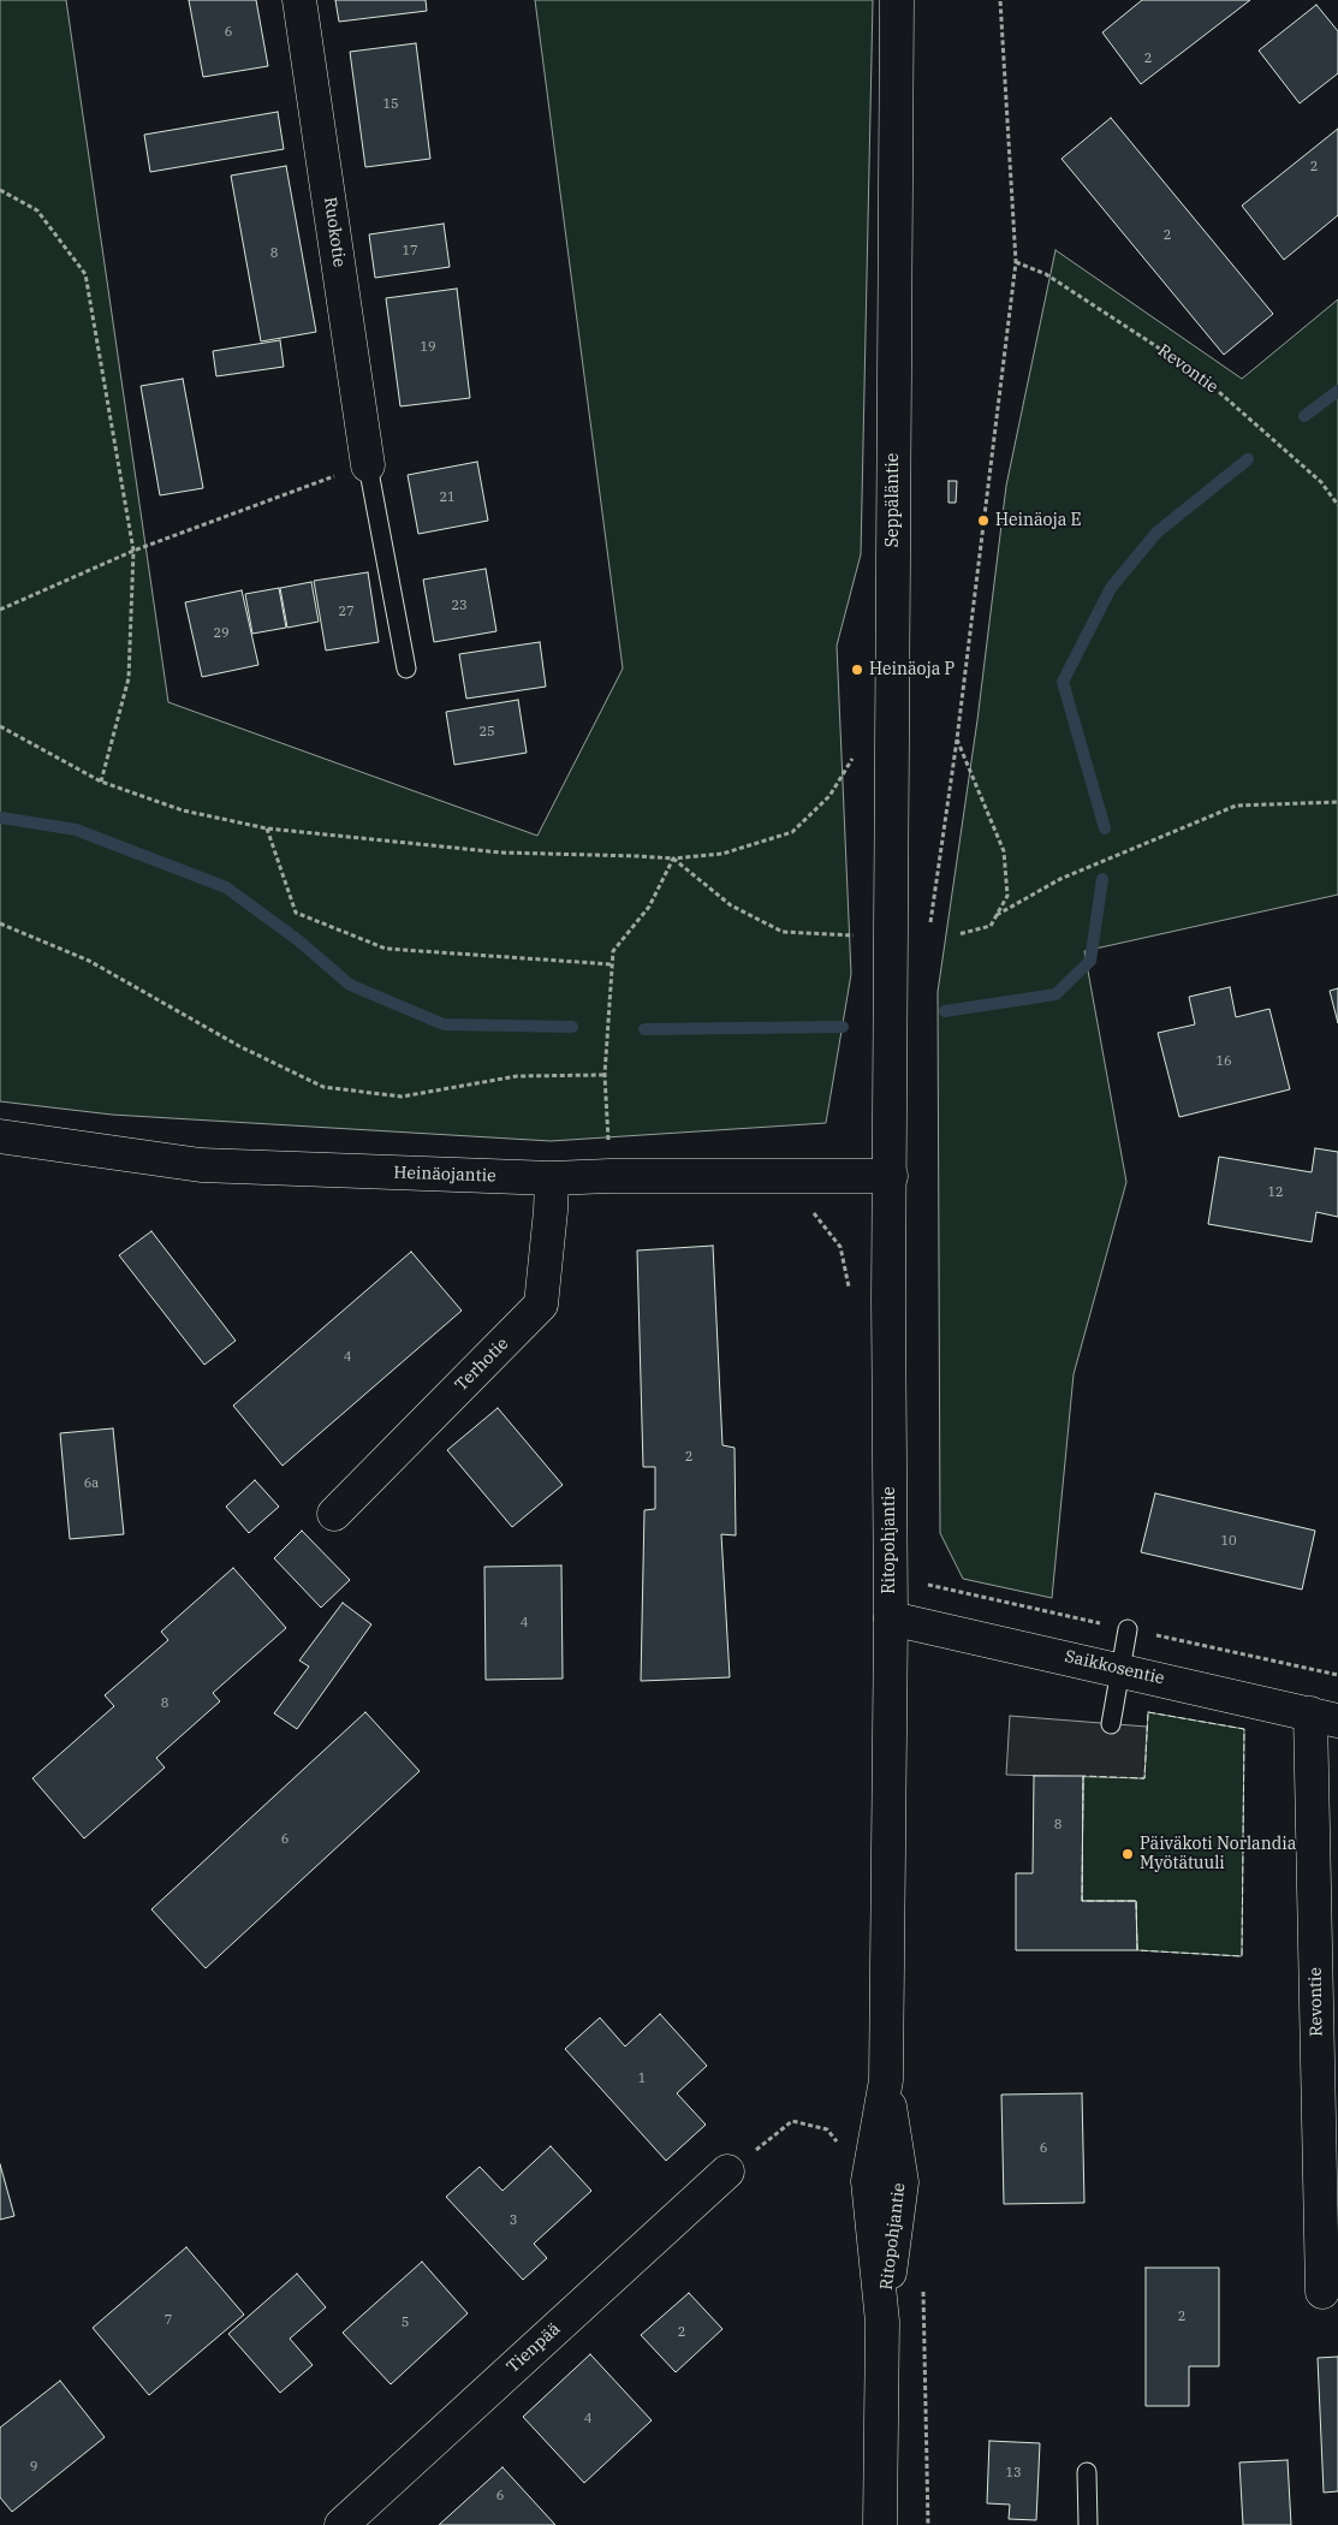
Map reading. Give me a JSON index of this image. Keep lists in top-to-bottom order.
{
  "streets": {
    "street": [
      "Ruokotie",
      "Revontie",
      "Seppäläntie",
      "Heinäojantie",
      "Terhotie",
      "Ritopohjantie",
      "Saikkosentie",
      "Tienpää"
    ]
  },
  "crossings": [
    ["Revontie", "Saikkosentie"],
    ["Seppäläntie", "Ritopohjantie"],
    ["Heinäojantie", "Terhotie"],
    ["Heinäojantie", "Ritopohjantie"],
    ["Ritopohjantie", "Saikkosentie"]
  ],
  "places": ["Heinäoja E", "Heinäoja P", "Päiväkoti Norlandia Myötätuuli"],
  "house_numbers": [
    "6",
    "2",
    "15",
    "2",
    "2",
    "17",
    "8",
    "19",
    "21",
    "23",
    "27",
    "29",
    "25",
    "16",
    "12",
    "4",
    "2",
    "6a",
    "10",
    "4",
    "8",
    "8",
    "6",
    "1",
    "6",
    "3",
    "2",
    "7",
    "5",
    "2",
    "4",
    "9",
    "13",
    "6"
  ]
}
